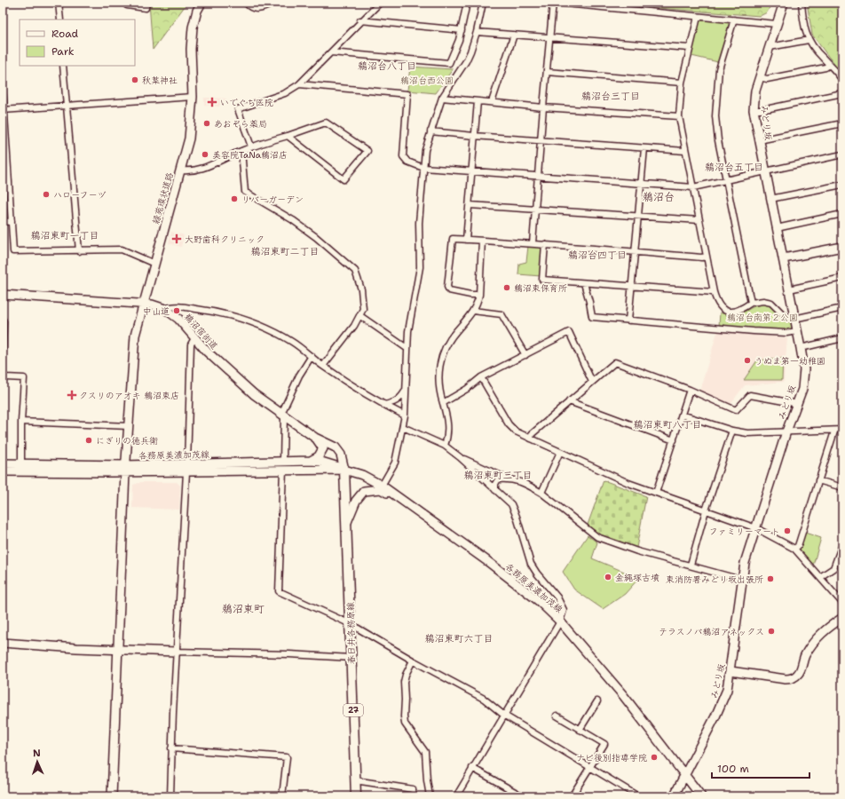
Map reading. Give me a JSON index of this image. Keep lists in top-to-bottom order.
{
  "streets": {
    "main road": ["春日井各務原線", "27"],
    "street": [
      "みどり坂",
      "緑苑環状道路",
      "鵜沼宿街道",
      "各務原美濃加茂線"
    ]
  },
  "crossings": [
    ["みどり坂", "各務原美濃加茂線"],
    ["緑苑環状道路", "鵜沼宿街道"],
    ["緑苑環状道路", "各務原美濃加茂線"],
    ["鵜沼宿街道", "各務原美濃加茂線"],
    ["鵜沼宿街道", "春日井各務原線"],
    ["各務原美濃加茂線", "春日井各務原線"]
  ],
  "districts": [
    "鵜沼台八丁目",
    "鵜沼台三丁目",
    "鵜沼台五丁目",
    "鵜沼台",
    "鵜沼東町一丁目",
    "鵜沼東町二丁目",
    "鵜沼台四丁目",
    "鵜沼東町八丁目",
    "鵜沼東町三丁目",
    "鵜沼東町",
    "鵜沼東町六丁目"
  ],
  "parks": ["鵜沼台西公園", "鵜沼台南第２公園"],
  "places": {
    "other": [
      "秋葉神社",
      "あおぞら薬局",
      "美容院TaNa鵜沼店",
      "ハローフーヅ",
      "リバーガーデン",
      "鵜沼東保育所",
      "中山道",
      "うぬま第一幼稚園",
      "にぎりの徳兵衛",
      "ファミリーマート",
      "金縄塚古墳",
      "東消防署みどり坂出張所",
      "テラスノバ鵜沼アネックス",
      "ナビ後別指導学院"
    ],
    "health": ["いでぐち医院", "大野歯科クリニック", "クスリのアオキ 鵜沼東店"]
  },
  "legend": ["Road", "Park"],
  "scale_bar": "100 m",
  "north": "top"
}
